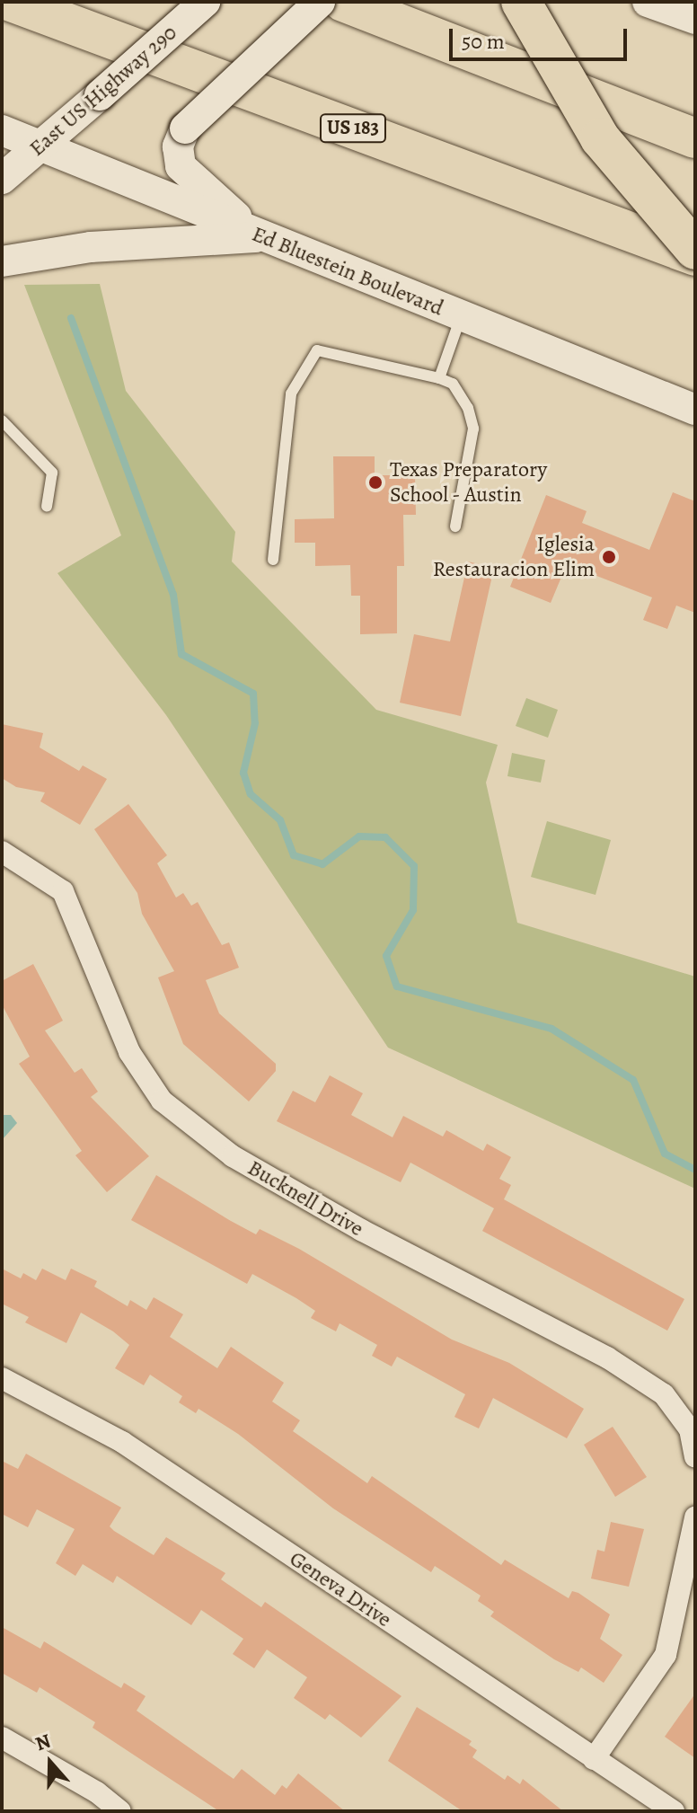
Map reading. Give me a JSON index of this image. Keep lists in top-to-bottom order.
{
  "streets": {
    "highway": ["US 183"],
    "main road": ["East US Highway 290", "Ed Bluestein Boulevard"],
    "street": ["Bucknell Drive", "Geneva Drive"]
  },
  "crossings": [
    ["East US Highway 290", "Ed Bluestein Boulevard"]
  ],
  "places": ["Texas Preparatory School - Austin", "Iglesia Restauracion Elim"],
  "scale_bar": "50 m",
  "north": "top"
}
